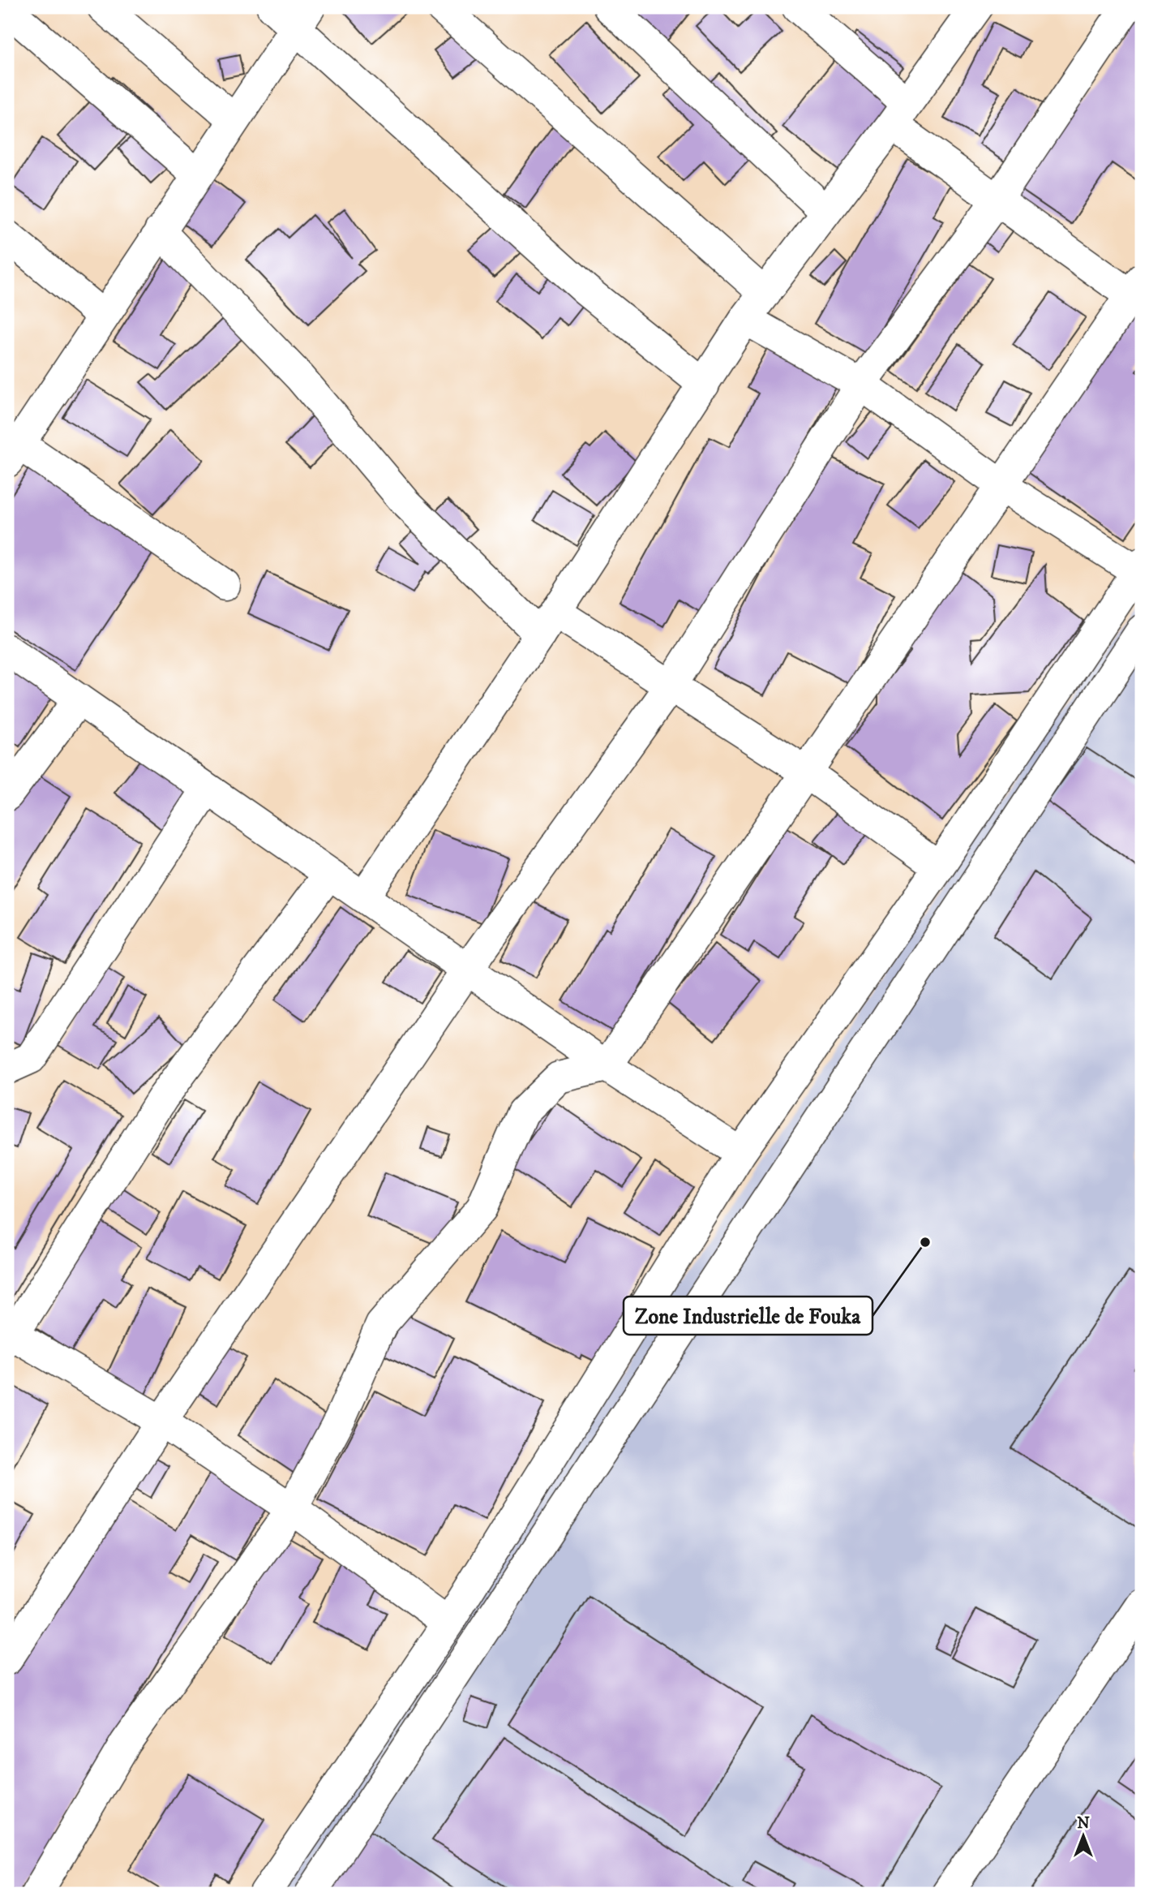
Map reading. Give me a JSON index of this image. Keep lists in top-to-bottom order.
{
  "places": ["Zone Industrielle de Fouka"],
  "north": "top"
}
